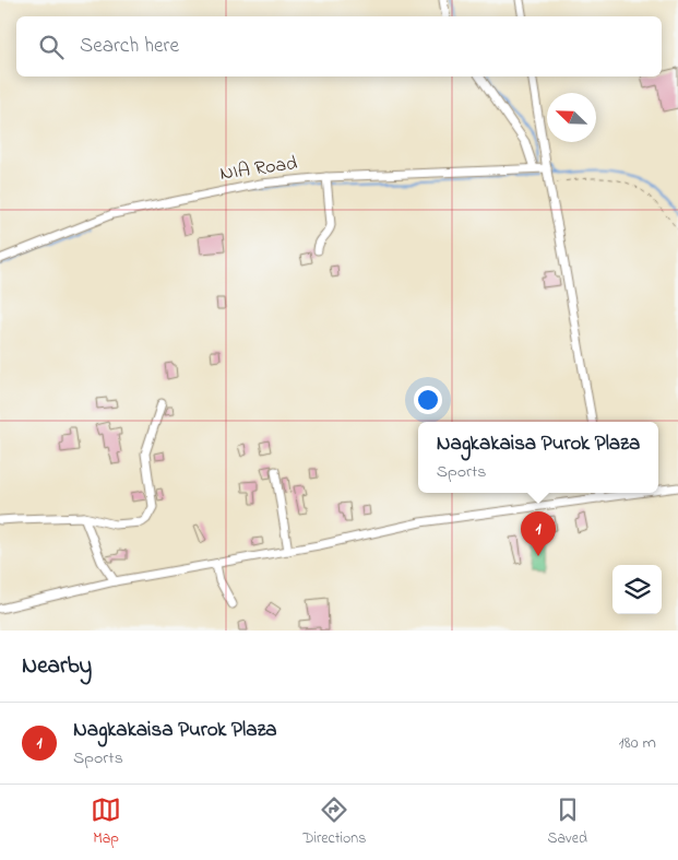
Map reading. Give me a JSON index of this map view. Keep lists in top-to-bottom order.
{
  "streets": {
    "street": ["NIA Road"]
  },
  "north": "top left",
  "page": {
    "search": "Search here",
    "popup": ["Nagkakaisa Purok Plaza", "Sports"],
    "pins": "1",
    "heading": "Nearby",
    "list": [
      {
        "mark": "1",
        "name": "Nagkakaisa Purok Plaza",
        "note": "Sports",
        "value": "180 m"
      }
    ],
    "nav": ["Map", "Directions", "Saved"]
  }
}
